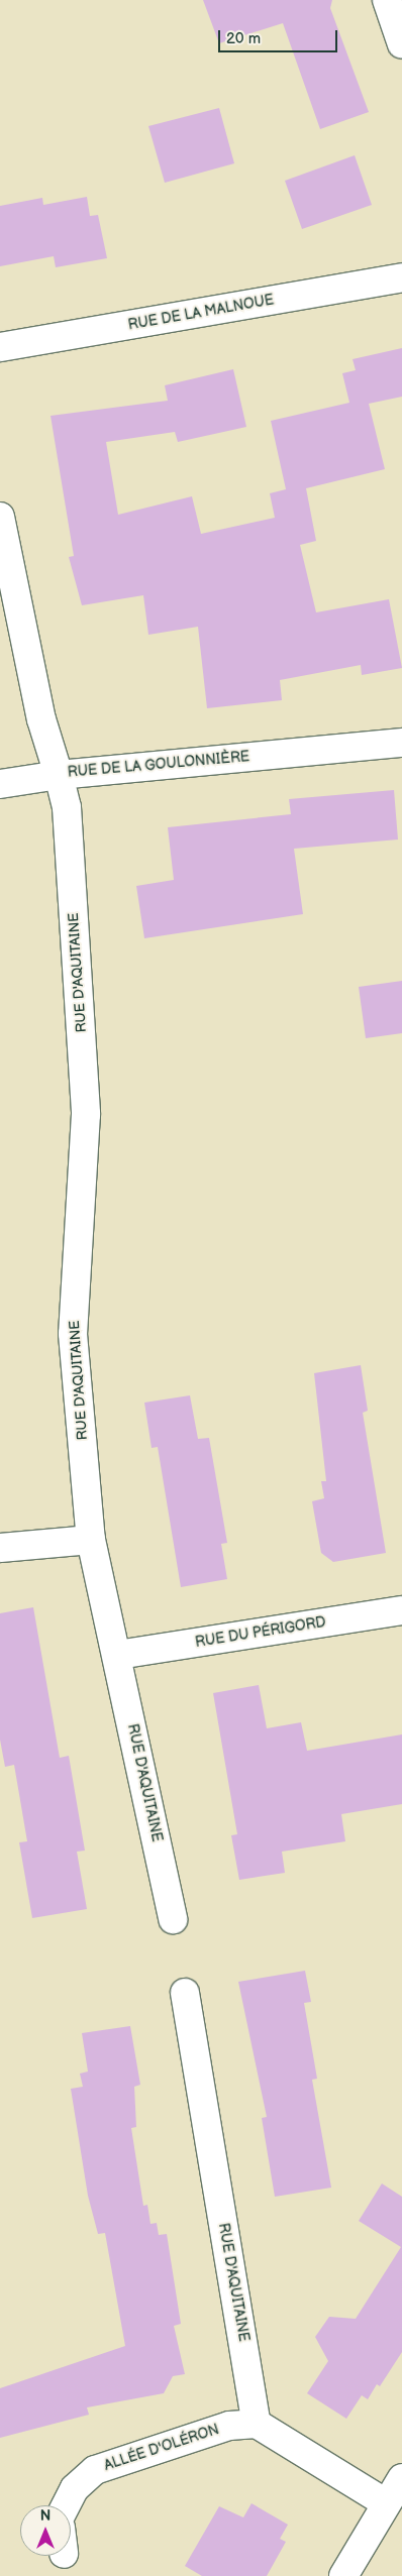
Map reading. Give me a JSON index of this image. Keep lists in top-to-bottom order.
{
  "streets": {
    "street": [
      "RUE DE LA MALNOUE",
      "RUE DE LA GOULONNIÈRE",
      "RUE D'AQUITAINE",
      "RUE DU PÉRIGORD",
      "ALLÉE D'OLÉRON"
    ]
  },
  "crossings": [
    ["RUE DE LA GOULONNIÈRE", "RUE D'AQUITAINE"],
    ["RUE D'AQUITAINE", "RUE DU PÉRIGORD"],
    ["RUE D'AQUITAINE", "ALLÉE D'OLÉRON"]
  ],
  "scale_bar": "20 m",
  "north": "top"
}
